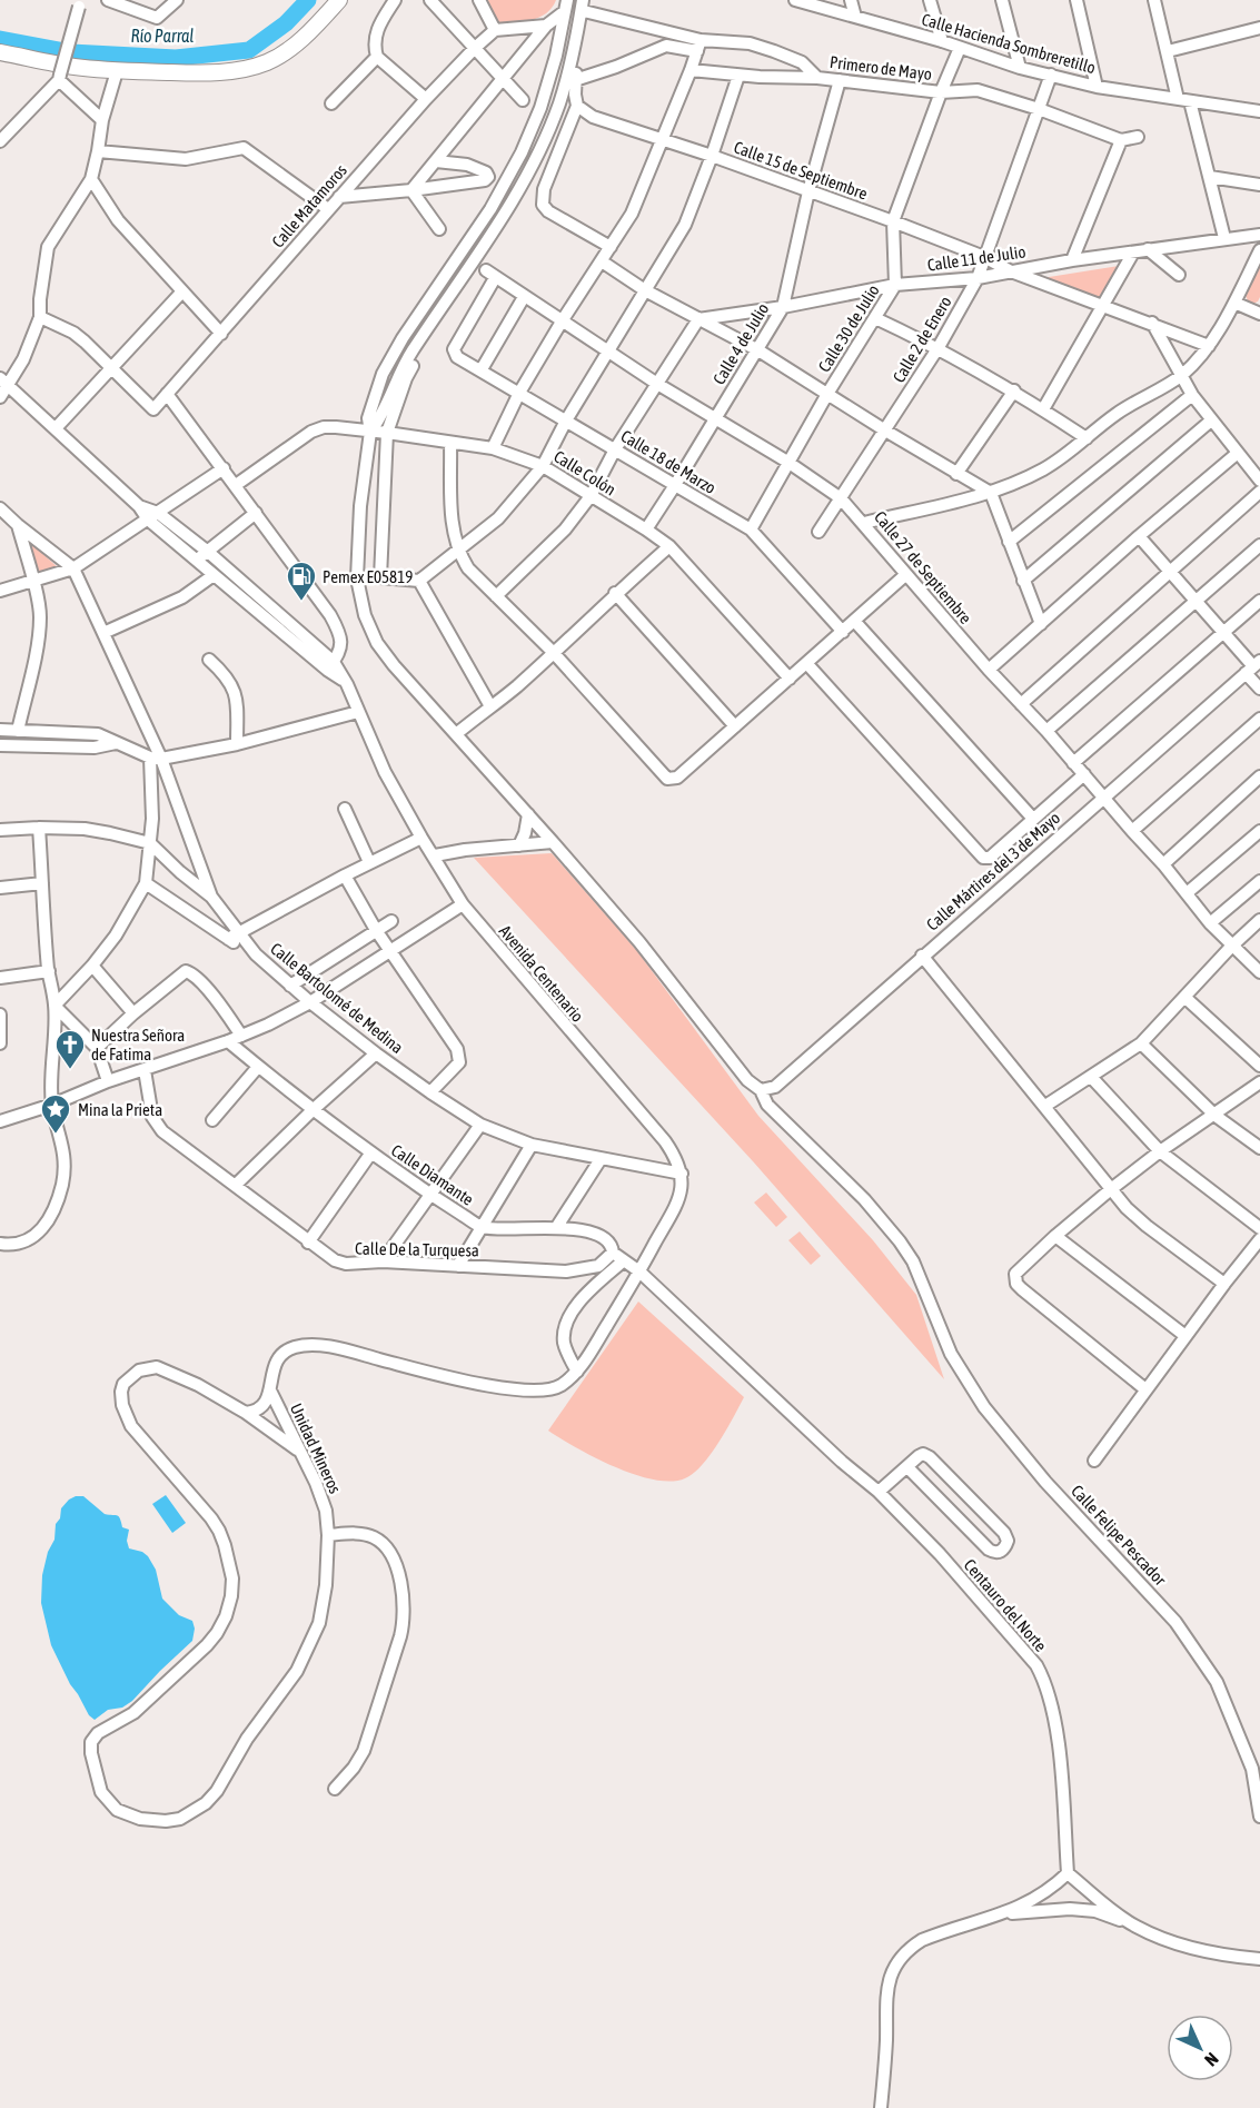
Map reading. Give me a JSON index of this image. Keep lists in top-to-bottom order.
{
  "streets": {
    "street": [
      "Calle Hacienda Sombreretillo",
      "Primero de Mayo",
      "Calle 15 de Septiembre",
      "Calle Matamoros",
      "Calle 11 de Julio",
      "Calle 30 de Julio",
      "Calle 2 de Enero",
      "Calle 4 de Julio",
      "Calle 18 de Marzo",
      "Calle Colón",
      "Calle 27 de Septiembre",
      "Calle Mártires del 3 de Mayo",
      "Avenida Centenario",
      "Calle Bartolomé de Medina",
      "Calle Diamante",
      "Calle De la Turquesa",
      "Unidad Mineros",
      "Calle Felipe Pescador",
      "Centauro del Norte"
    ]
  },
  "crossings": [
    ["Calle Hacienda Sombreretillo", "Calle 30 de Julio"],
    ["Calle Hacienda Sombreretillo", "Calle 2 de Enero"],
    ["Primero de Mayo", "Calle 30 de Julio"],
    ["Primero de Mayo", "Calle 2 de Enero"],
    ["Primero de Mayo", "Calle 4 de Julio"],
    ["Calle 15 de Septiembre", "Calle 11 de Julio"],
    ["Calle 15 de Septiembre", "Calle 30 de Julio"],
    ["Calle 15 de Septiembre", "Calle 2 de Enero"],
    ["Calle 15 de Septiembre", "Calle 4 de Julio"],
    ["Calle 11 de Julio", "Calle 30 de Julio"],
    ["Calle 11 de Julio", "Calle 2 de Enero"],
    ["Calle 11 de Julio", "Calle 4 de Julio"],
    ["Calle 30 de Julio", "Calle 18 de Marzo"],
    ["Calle 30 de Julio", "Calle 27 de Septiembre"],
    ["Calle 2 de Enero", "Calle 27 de Septiembre"],
    ["Calle 4 de Julio", "Calle 18 de Marzo"],
    ["Calle 4 de Julio", "Calle Colón"],
    ["Calle 4 de Julio", "Calle 27 de Septiembre"],
    ["Calle 18 de Marzo", "Calle 27 de Septiembre"],
    ["Calle 27 de Septiembre", "Calle Mártires del 3 de Mayo"],
    ["Calle Mártires del 3 de Mayo", "Calle Felipe Pescador"],
    ["Avenida Centenario", "Calle Bartolomé de Medina"],
    ["Calle Diamante", "Calle De la Turquesa"],
    ["Calle Diamante", "Centauro del Norte"]
  ],
  "water": ["Río Parral"],
  "places": {
    "fuel station": ["Pemex E05819"],
    "church": ["Nuestra Señora de Fatima"],
    "place": ["Mina la Prieta"]
  },
  "north": "bottom right"
}
